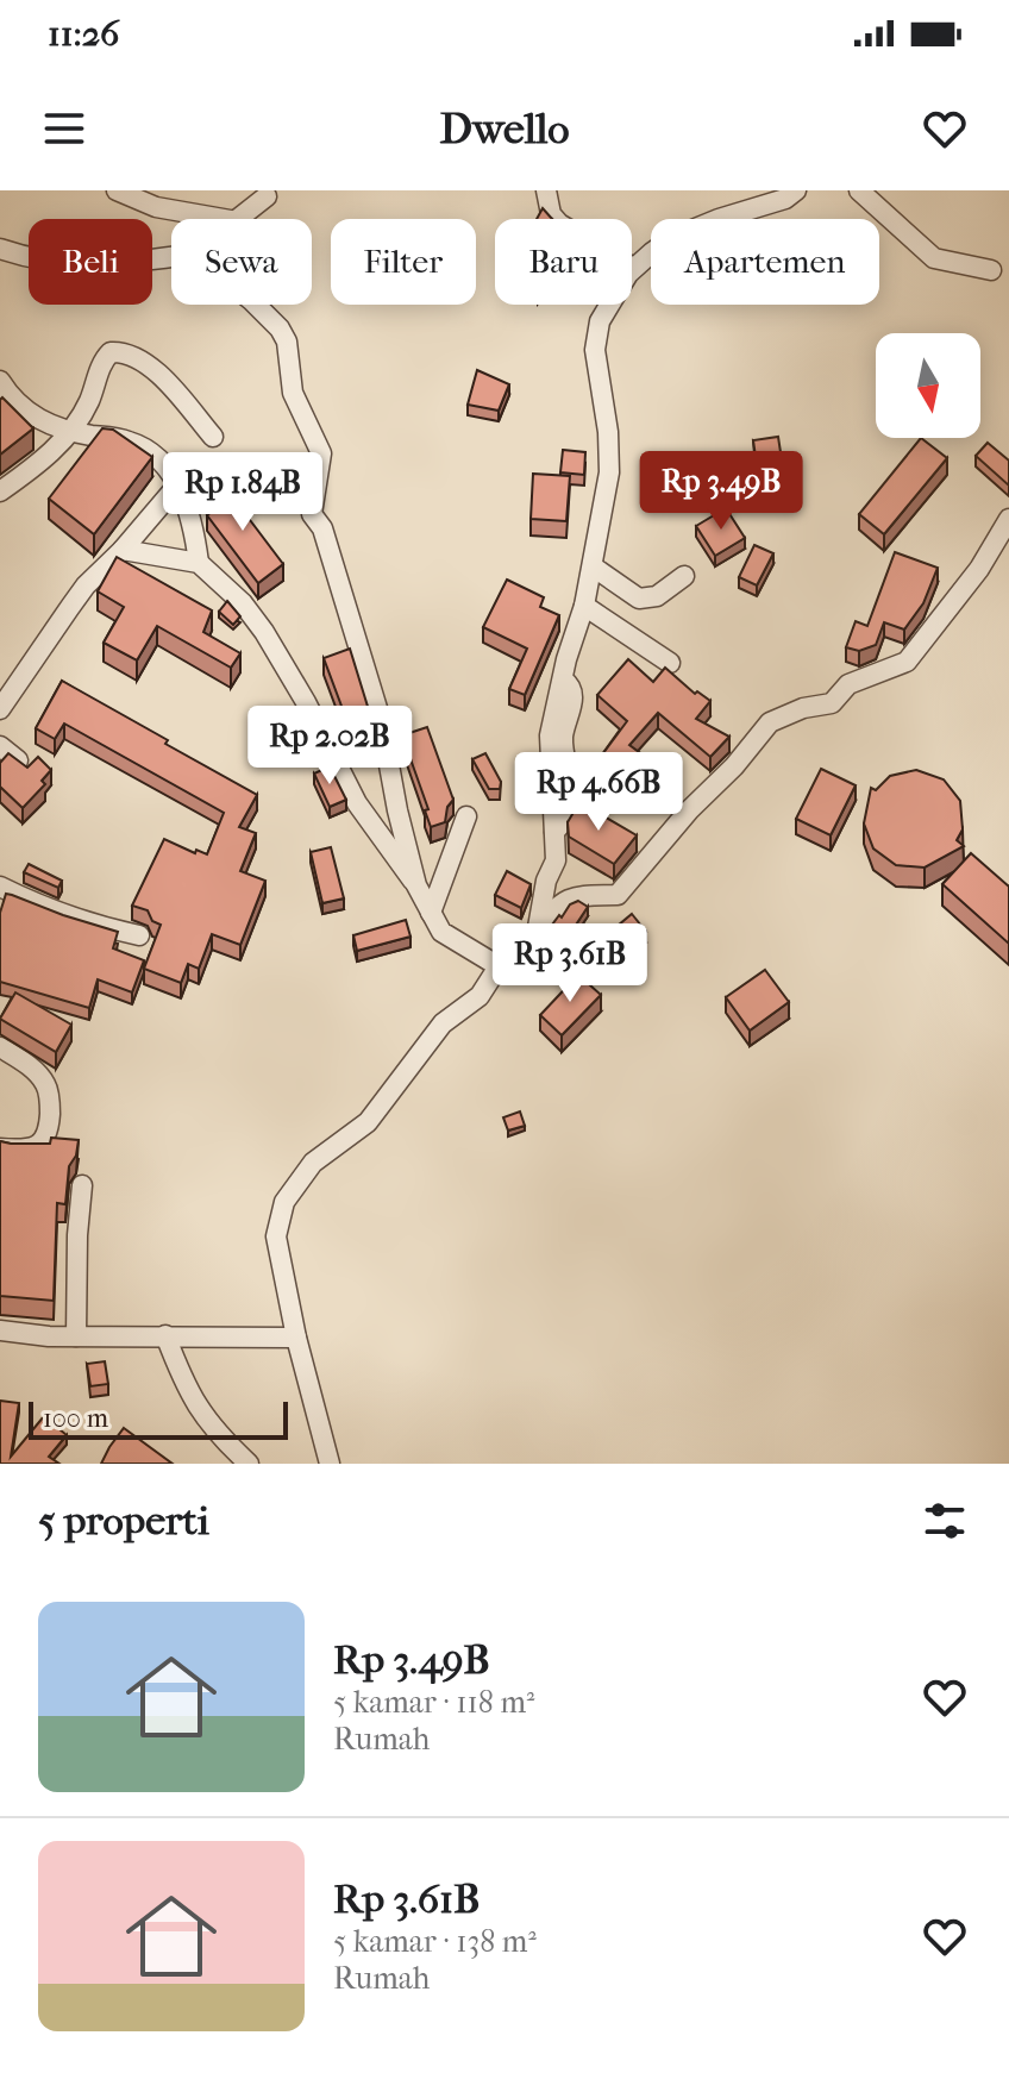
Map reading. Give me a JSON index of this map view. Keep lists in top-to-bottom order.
{
  "scale_bar": "100 m",
  "north": "bottom",
  "page": {
    "status": "11:26",
    "header": "Dwello",
    "chip": [
      "Beli",
      "Sewa",
      "Filter",
      "Baru",
      "Apartemen"
    ],
    "price": [
      "Rp 3.49B",
      "Rp 1.84B",
      "Rp 2.02B",
      "Rp 4.66B",
      "Rp 3.61B"
    ],
    "scale": "100 m",
    "heading": "5 properti",
    "list": [
      {
        "name": "Rp 3.49B",
        "note": "5 kamar · 118 m² · Rumah"
      },
      {
        "name": "Rp 3.61B",
        "note": "5 kamar · 138 m² · Rumah"
      }
    ]
  }
}
